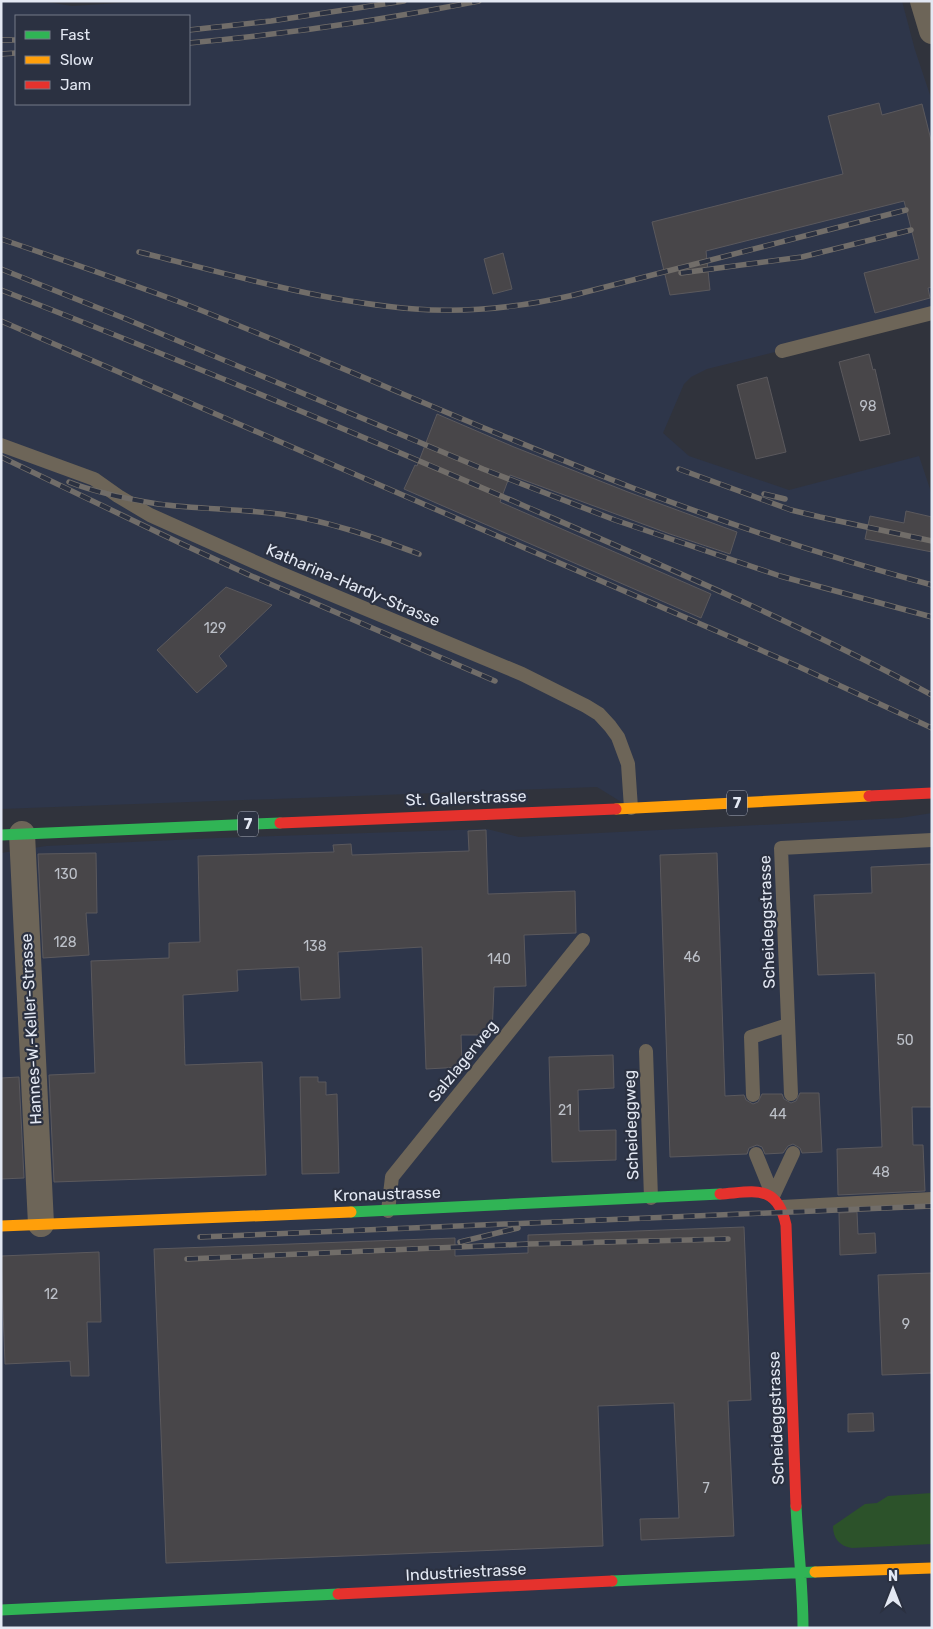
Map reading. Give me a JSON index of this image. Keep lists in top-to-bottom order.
{
  "streets": {
    "street": [
      "St. Gallerstrasse",
      "7",
      "Scheideggstrasse",
      "Hannes-W.-Keller-Strasse",
      "Kronaustrasse",
      "Industriestrasse"
    ],
    "lane": ["Katharina-Hardy-Strasse", "Salzlagerweg", "Scheideggweg"]
  },
  "crossings": [
    ["Katharina-Hardy-Strasse", "St. Gallerstrasse"],
    ["St. Gallerstrasse", "Hannes-W.-Keller-Strasse"],
    ["Scheideggstrasse", "Kronaustrasse"],
    ["Scheideggstrasse", "Industriestrasse"],
    ["Hannes-W.-Keller-Strasse", "Kronaustrasse"],
    ["Salzlagerweg", "Kronaustrasse"],
    ["Scheideggweg", "Kronaustrasse"]
  ],
  "house_numbers": [
    "98",
    "129",
    "130",
    "128",
    "138",
    "46",
    "140",
    "50",
    "21",
    "44",
    "48",
    "12",
    "9",
    "7"
  ],
  "legend": ["Fast", "Slow", "Jam"],
  "north": "top"
}
